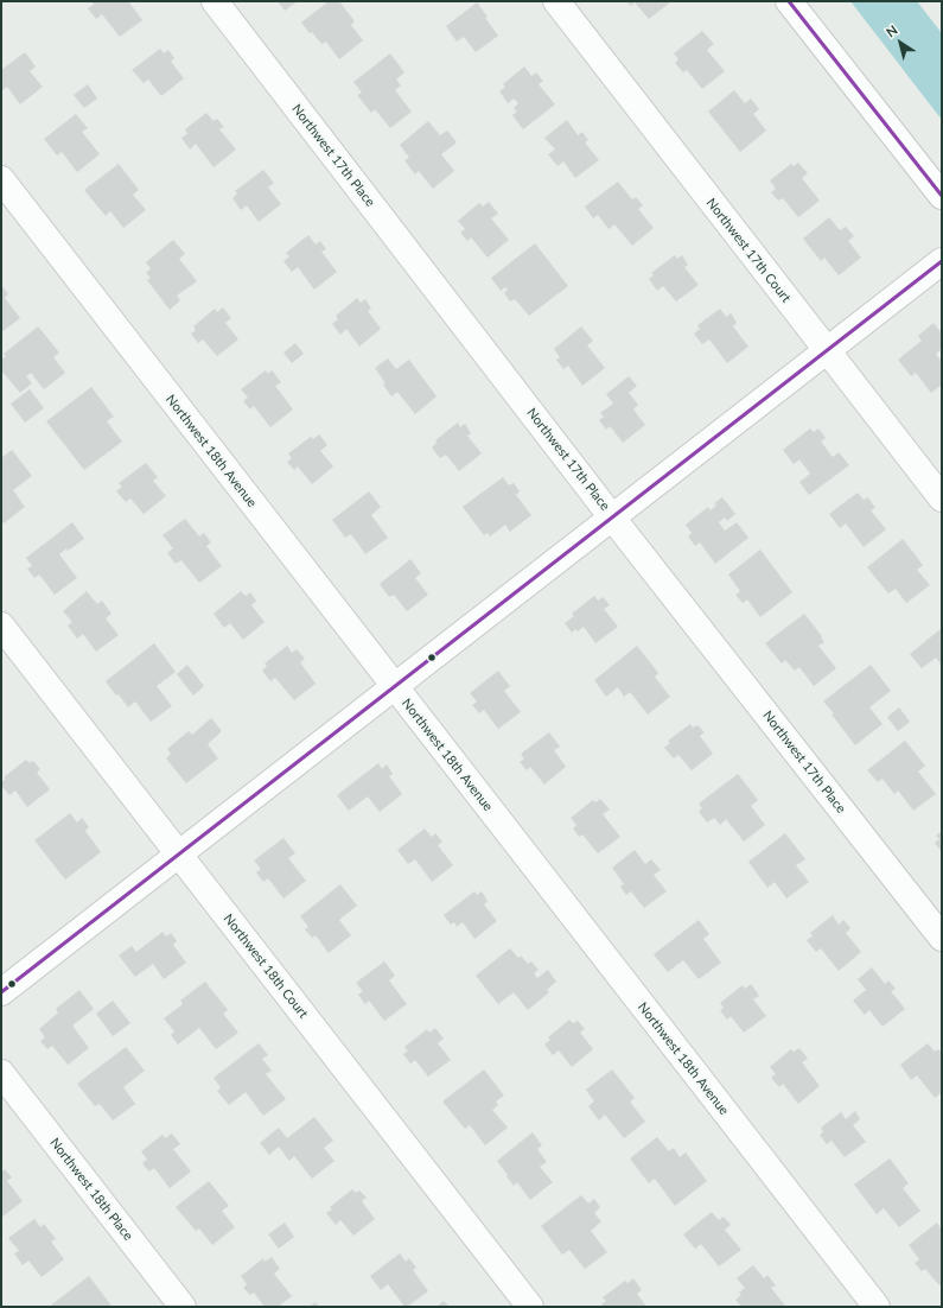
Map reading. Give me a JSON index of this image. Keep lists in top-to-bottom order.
{
  "streets": {
    "street": [
      "Northwest 17th Place",
      "Northwest 17th Court",
      "Northwest 18th Avenue",
      "Northwest 18th Court",
      "Northwest 18th Place"
    ]
  },
  "north": "top left"
}
